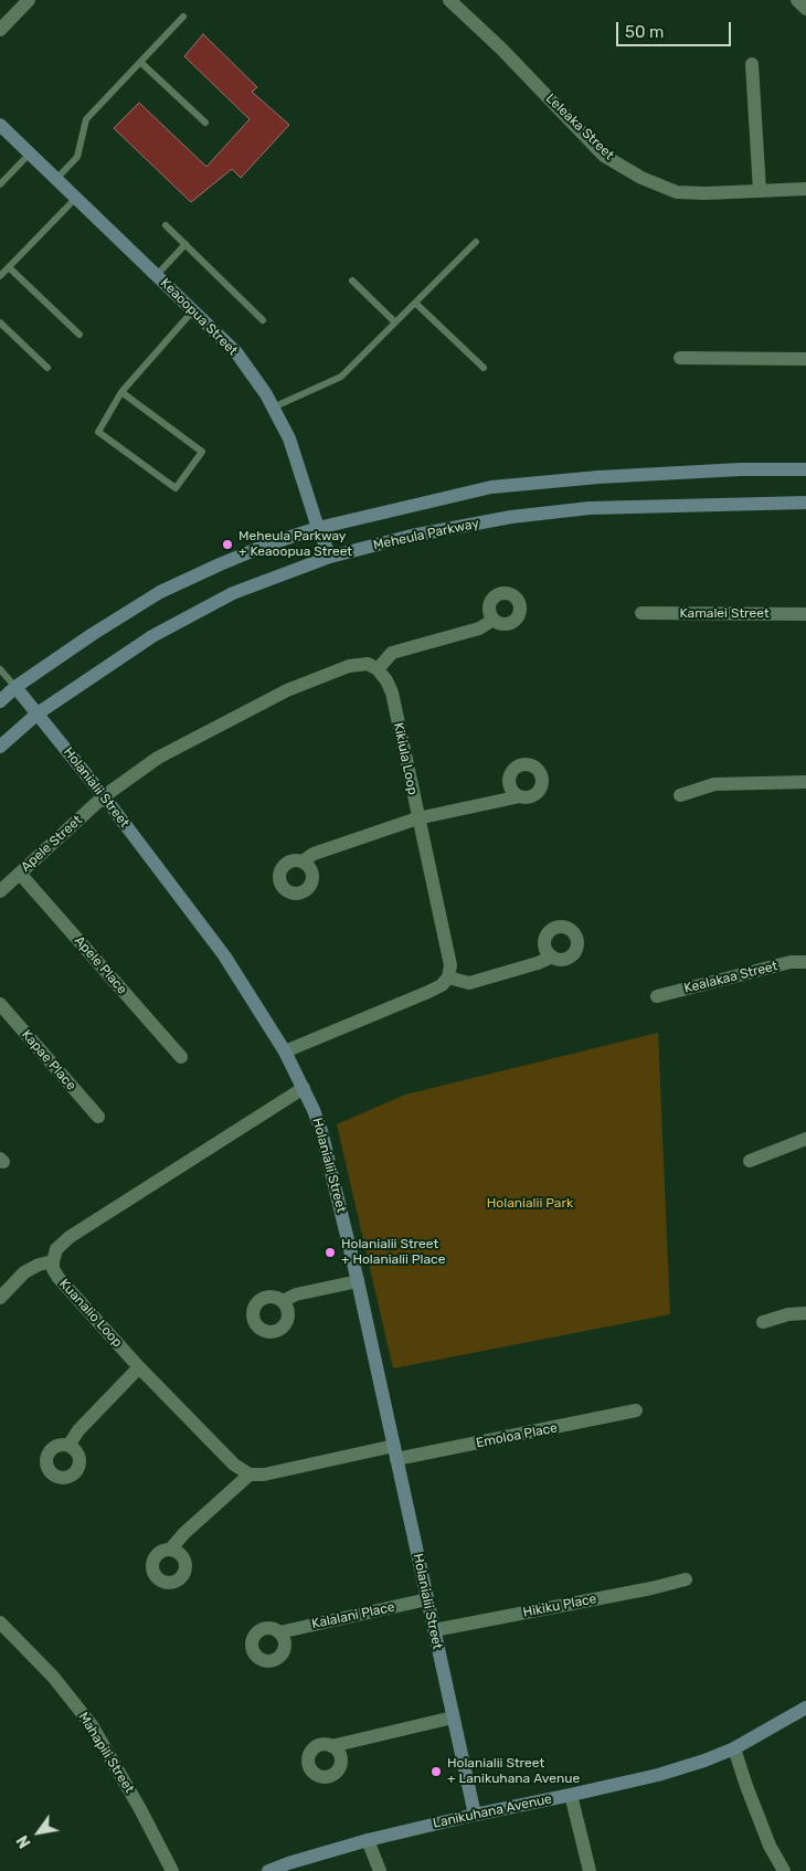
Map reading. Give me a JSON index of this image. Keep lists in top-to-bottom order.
{
  "streets": {
    "street": [
      "Leleaka Street",
      "Keaoopua Street",
      "Meheula Parkway",
      "Kamalei Street",
      "Kikiula Loop",
      "Holanialii Street",
      "Apele Street",
      "Apele Place",
      "Kealakaa Street",
      "Kapae Place",
      "Kuanalio Loop",
      "Emoloa Place",
      "Hikiku Place",
      "Kalalani Place",
      "Mahapili Street",
      "Lanikuhana Avenue"
    ]
  },
  "crossings": [
    ["Keaoopua Street", "Meheula Parkway"],
    ["Meheula Parkway", "Holanialii Street"],
    ["Holanialii Street", "Apele Street"],
    ["Holanialii Street", "Emoloa Place"],
    ["Holanialii Street", "Hikiku Place"],
    ["Holanialii Street", "Kalalani Place"],
    ["Holanialii Street", "Lanikuhana Avenue"],
    ["Apele Street", "Apele Place"]
  ],
  "parks": ["Holanialii Park"],
  "places": ["Meheula Parkway + Keaoopua Street", "Holanialii Street + Holanialii Place", "Holanialii Street + Lanikuhana Avenue"],
  "scale_bar": "50 m",
  "north": "bottom left"
}
